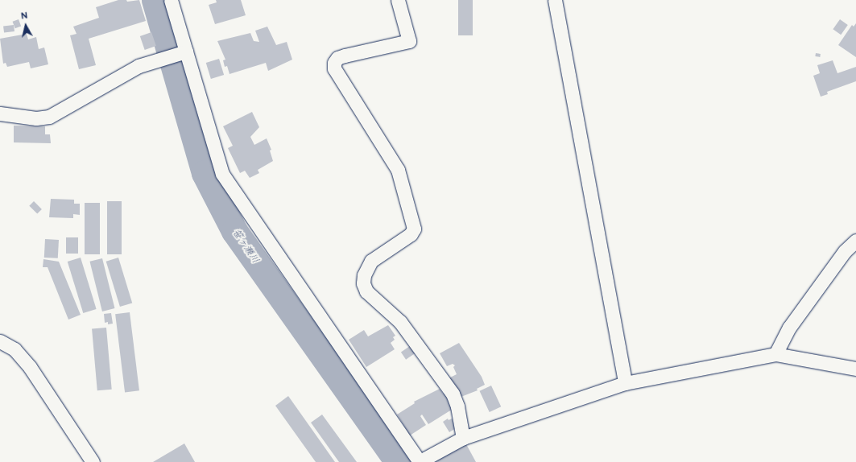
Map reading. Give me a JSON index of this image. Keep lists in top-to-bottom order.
{
  "water": ["笹ヶ瀬川"],
  "north": "top"
}
